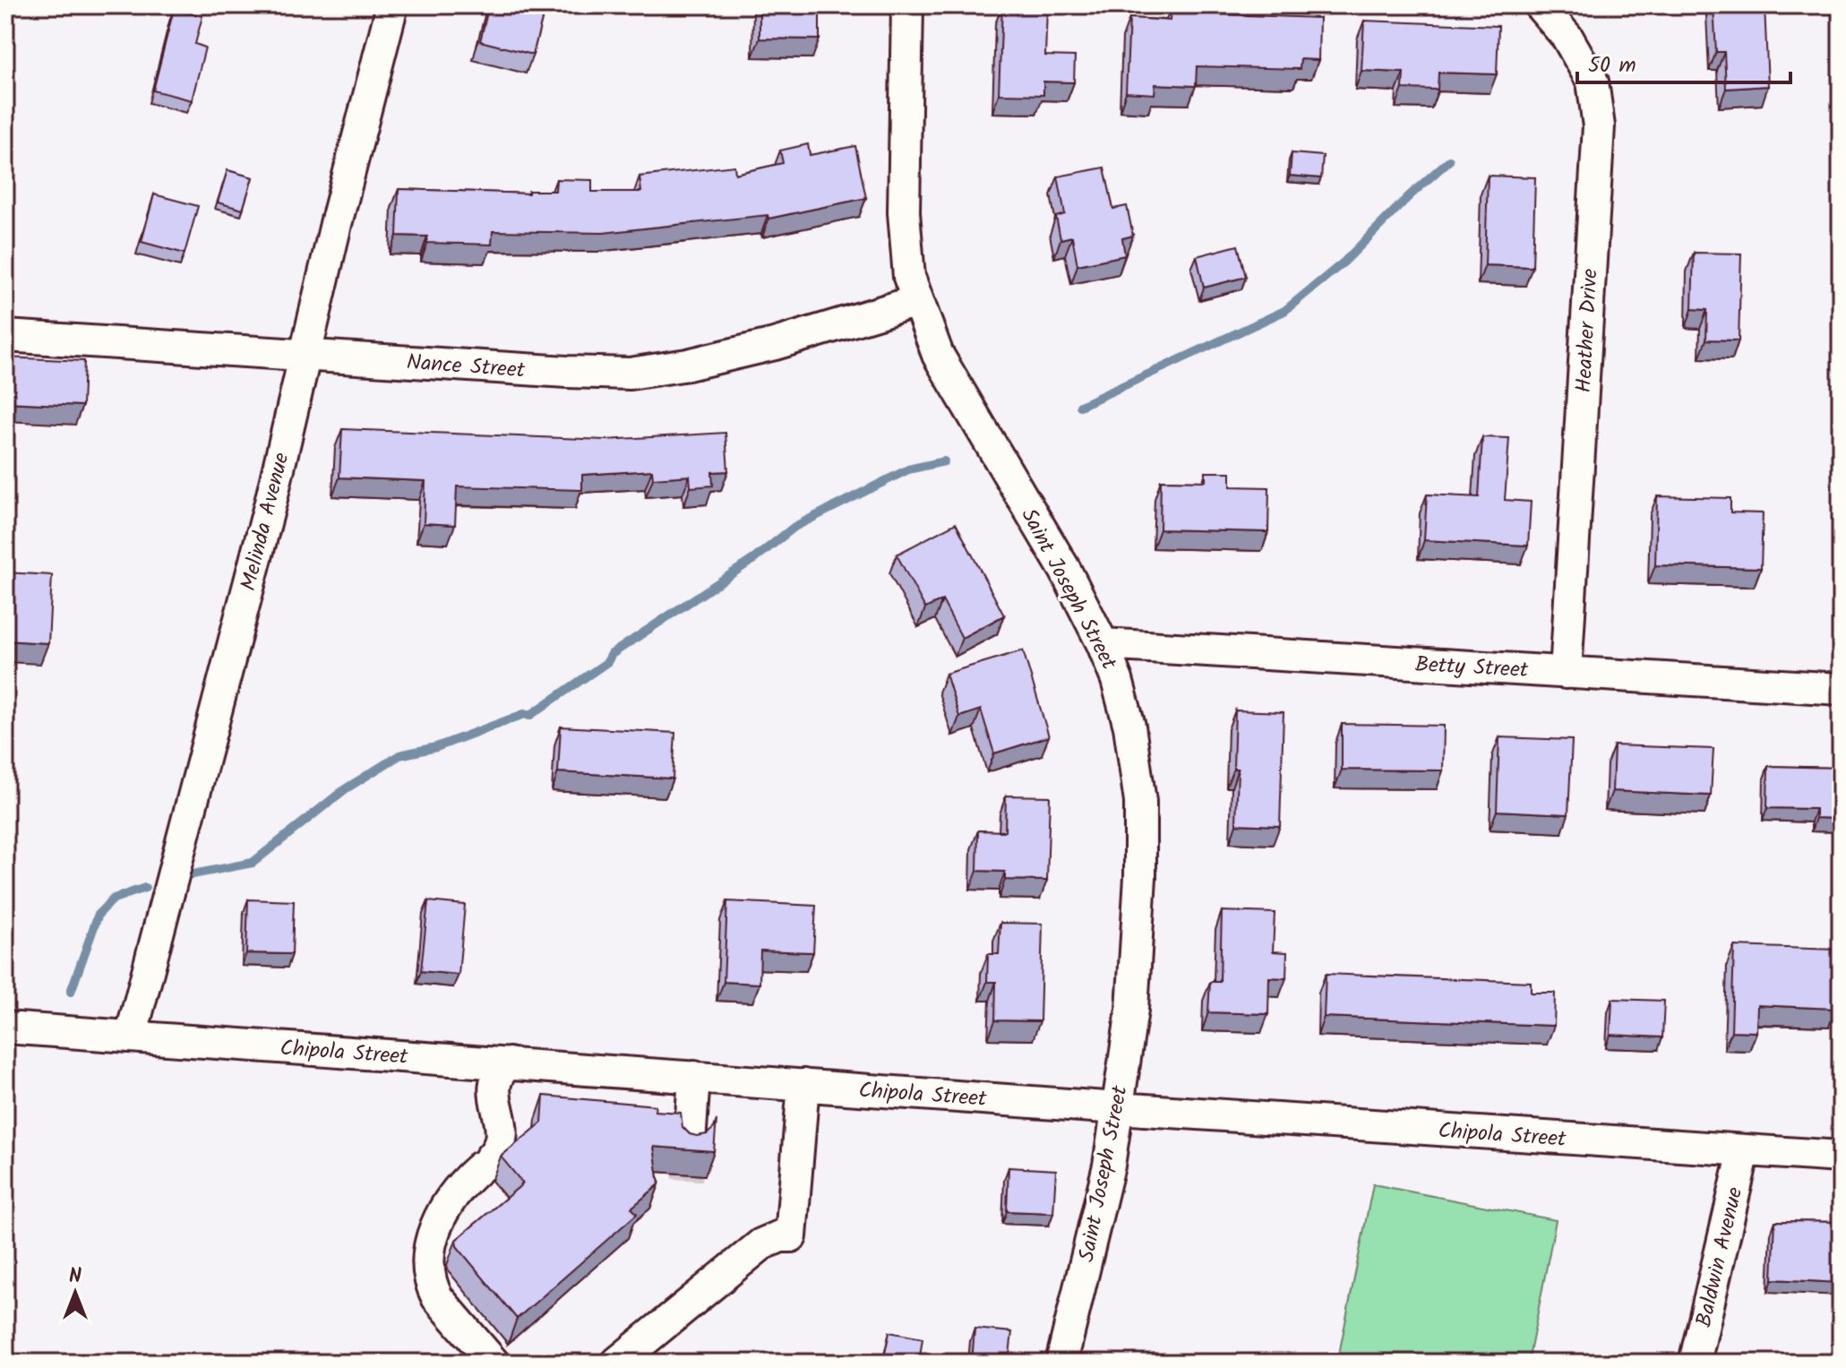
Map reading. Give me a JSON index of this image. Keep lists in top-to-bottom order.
{
  "streets": {
    "street": [
      "Heather Drive",
      "Nance Street",
      "Melinda Avenue",
      "Saint Joseph Street",
      "Betty Street",
      "Chipola Street",
      "Baldwin Avenue"
    ]
  },
  "crossings": [
    ["Heather Drive", "Betty Street"],
    ["Nance Street", "Melinda Avenue"],
    ["Nance Street", "Saint Joseph Street"],
    ["Melinda Avenue", "Chipola Street"],
    ["Saint Joseph Street", "Betty Street"],
    ["Saint Joseph Street", "Chipola Street"],
    ["Chipola Street", "Baldwin Avenue"]
  ],
  "scale_bar": "50 m",
  "north": "top"
}
